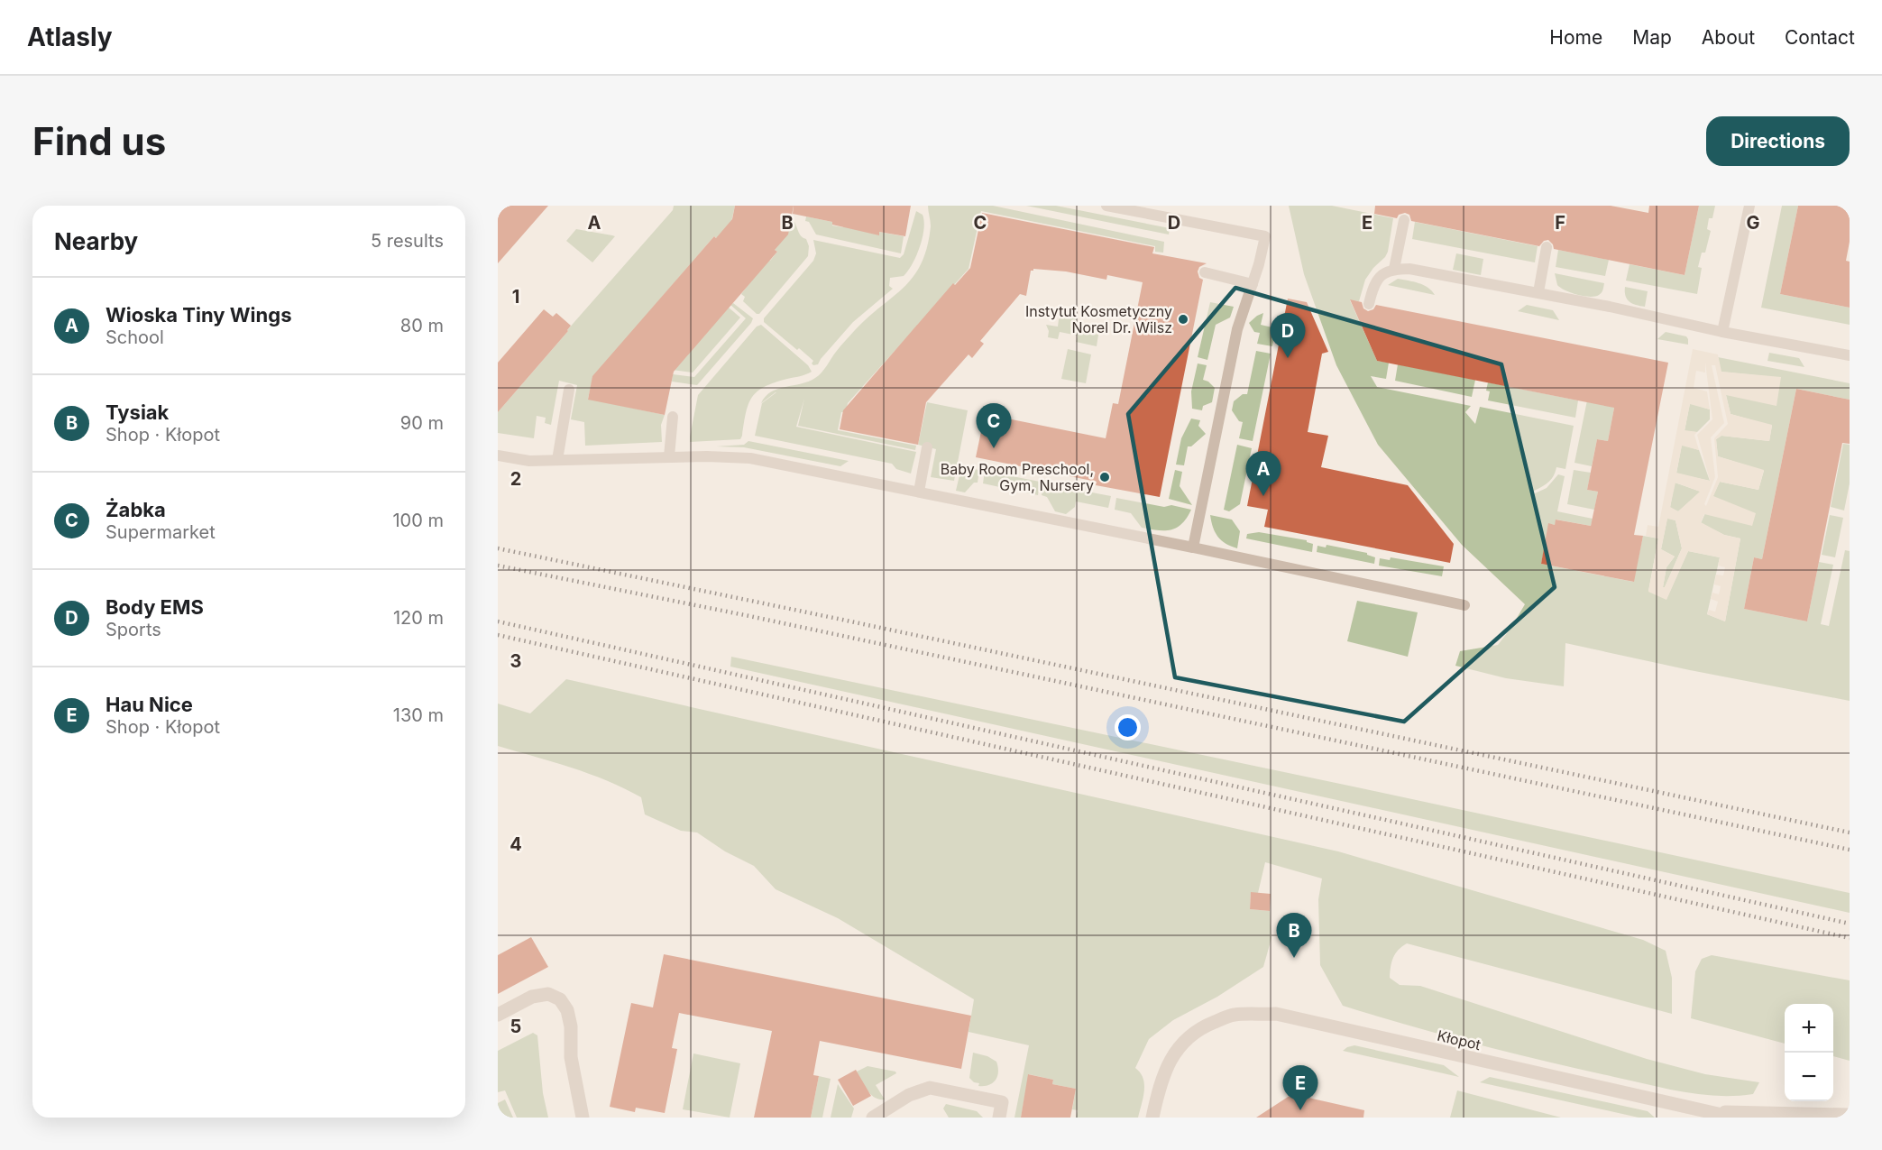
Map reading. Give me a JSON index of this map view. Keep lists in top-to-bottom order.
{
  "streets": {
    "street": ["Kłopot"]
  },
  "places": ["Instytut Kosmetyczny Norel Dr. Wilsz", "Baby Room Preschool, Gym, Nursery"],
  "page": {
    "header": "Atlasly",
    "nav": [
      "Home",
      "Map",
      "About",
      "Contact"
    ],
    "buttons": "Directions",
    "title": "Find us",
    "heading": ["Nearby", "5 results"],
    "list": [
      {
        "mark": "A",
        "name": "Wioska Tiny Wings",
        "note": "School",
        "value": "80 m"
      },
      {
        "mark": "B",
        "name": "Tysiak",
        "note": "Shop · Kłopot",
        "value": "90 m"
      },
      {
        "mark": "C",
        "name": "Żabka",
        "note": "Supermarket",
        "value": "100 m"
      },
      {
        "mark": "D",
        "name": "Body EMS",
        "note": "Sports",
        "value": "120 m"
      },
      {
        "mark": "E",
        "name": "Hau Nice",
        "note": "Shop · Kłopot",
        "value": "130 m"
      }
    ],
    "pins": [
      "D",
      "C",
      "A",
      "B",
      "E"
    ],
    "map_buttons": ["+", "−"]
  },
  "grid": {
    "columns": [
      "A",
      "B",
      "C",
      "D",
      "E",
      "F",
      "G"
    ],
    "rows": [
      "1",
      "2",
      "3",
      "4",
      "5"
    ]
  }
}
